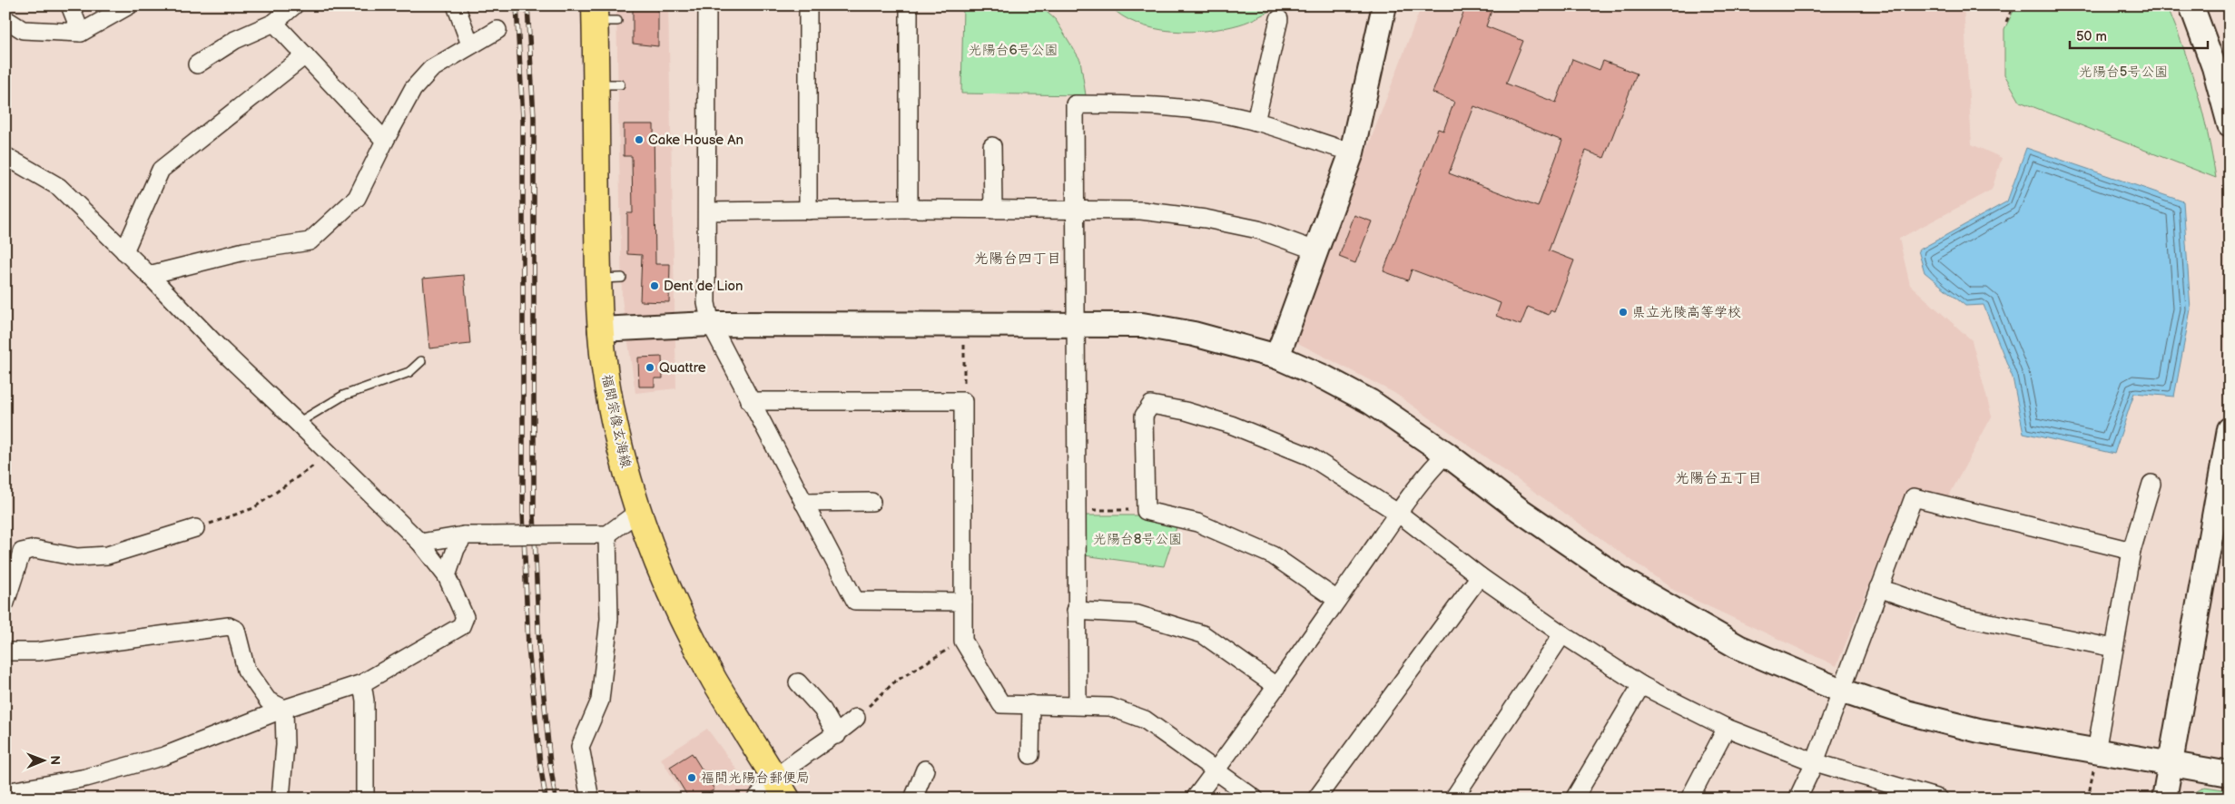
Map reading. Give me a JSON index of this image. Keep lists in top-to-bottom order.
{
  "streets": {
    "main road": ["福間宗像玄海線"]
  },
  "districts": ["光陽台四丁目", "光陽台五丁目"],
  "parks": ["光陽台6号公園", "光陽台5号公園", "光陽台8号公園"],
  "places": [
    "Cake House An",
    "Dent de Lion",
    "県立光陵高等学校",
    "Quattre",
    "福間光陽台郵便局"
  ],
  "scale_bar": "50 m",
  "north": "right"
}
